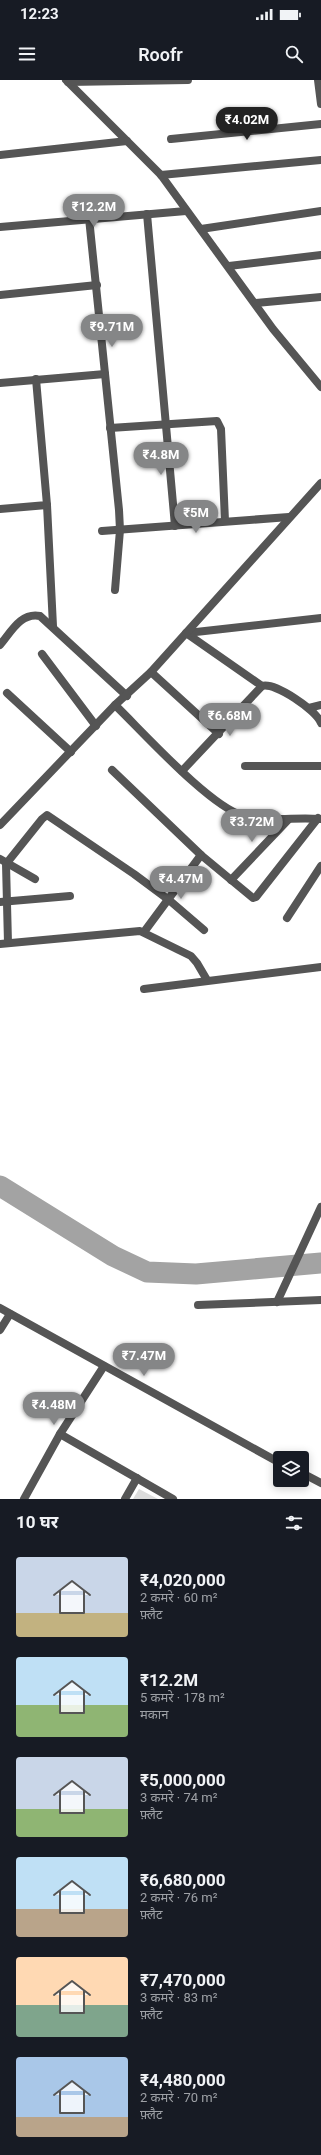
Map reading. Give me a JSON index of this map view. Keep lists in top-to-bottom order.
{
  "page": {
    "status": "12:23",
    "header": "Roofr",
    "price": [
      "₹4.02M",
      "₹12.2M",
      "₹9.71M",
      "₹4.8M",
      "₹5M",
      "₹6.68M",
      "₹3.72M",
      "₹4.47M",
      "₹7.47M",
      "₹4.48M"
    ],
    "heading": "10 घर",
    "list": [
      {
        "name": "₹4,020,000",
        "note": "2 कमरे · 60 m² · फ़्लैट"
      },
      {
        "name": "₹12.2M",
        "note": "5 कमरे · 178 m² · मकान"
      },
      {
        "name": "₹5,000,000",
        "note": "3 कमरे · 74 m² · फ़्लैट"
      },
      {
        "name": "₹6,680,000",
        "note": "2 कमरे · 76 m² · फ़्लैट"
      },
      {
        "name": "₹7,470,000",
        "note": "3 कमरे · 83 m² · फ़्लैट"
      },
      {
        "name": "₹4,480,000",
        "note": "2 कमरे · 70 m² · फ़्लैट"
      }
    ]
  }
}
